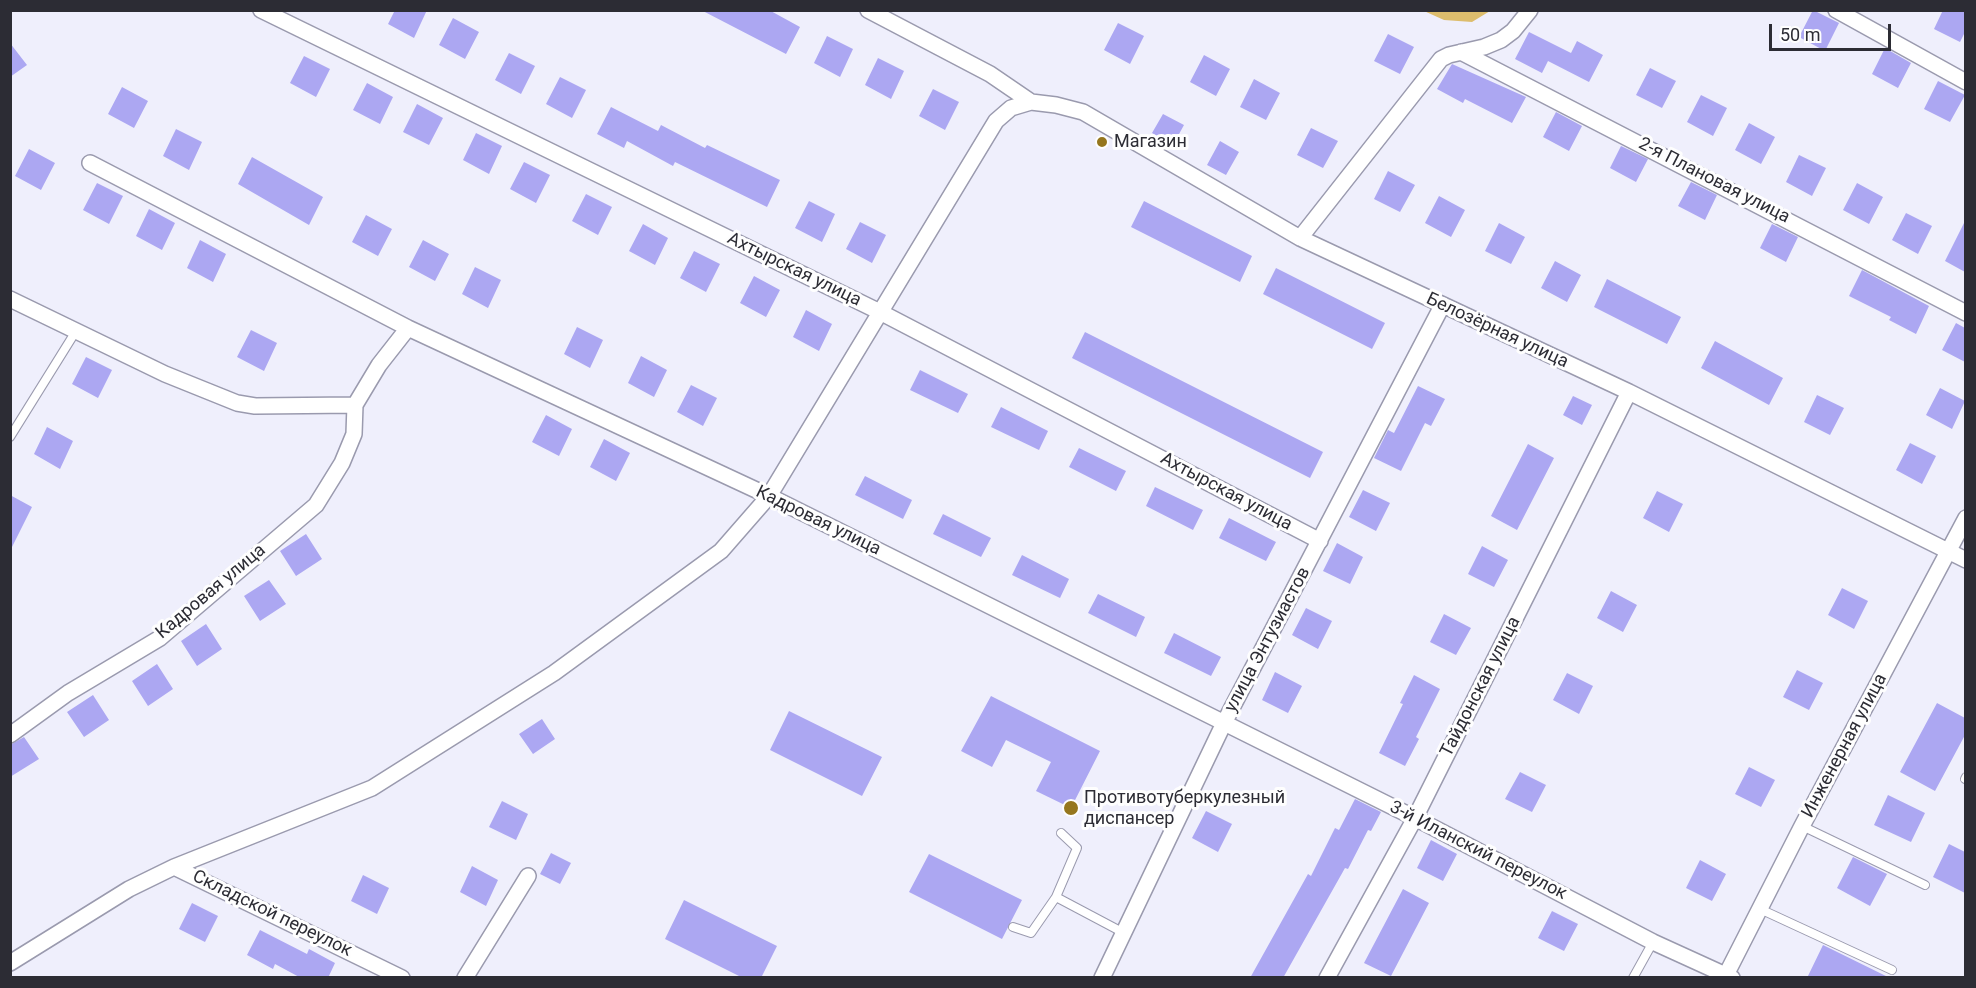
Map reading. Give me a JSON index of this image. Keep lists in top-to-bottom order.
{
  "streets": {
    "street": [
      "2-я Плановая улица",
      "Ахтырская улица",
      "Белозёрная улица",
      "Кадровая улица",
      "улица Энтузиастов",
      "Тайдонская улица",
      "Инженерная улица",
      "3-й Иланский переулок",
      "Складской переулок"
    ]
  },
  "crossings": [
    ["Ахтырская улица", "улица Энтузиастов"],
    ["Белозёрная улица", "улица Энтузиастов"],
    ["Белозёрная улица", "Тайдонская улица"],
    ["Белозёрная улица", "Инженерная улица"],
    ["Кадровая улица", "улица Энтузиастов"],
    ["Кадровая улица", "3-й Иланский переулок"],
    ["улица Энтузиастов", "3-й Иланский переулок"],
    ["Тайдонская улица", "3-й Иланский переулок"],
    ["Инженерная улица", "3-й Иланский переулок"]
  ],
  "places": ["Магазин", "Противотуберкулезный диспансер"],
  "scale_bar": "50 m"
}
